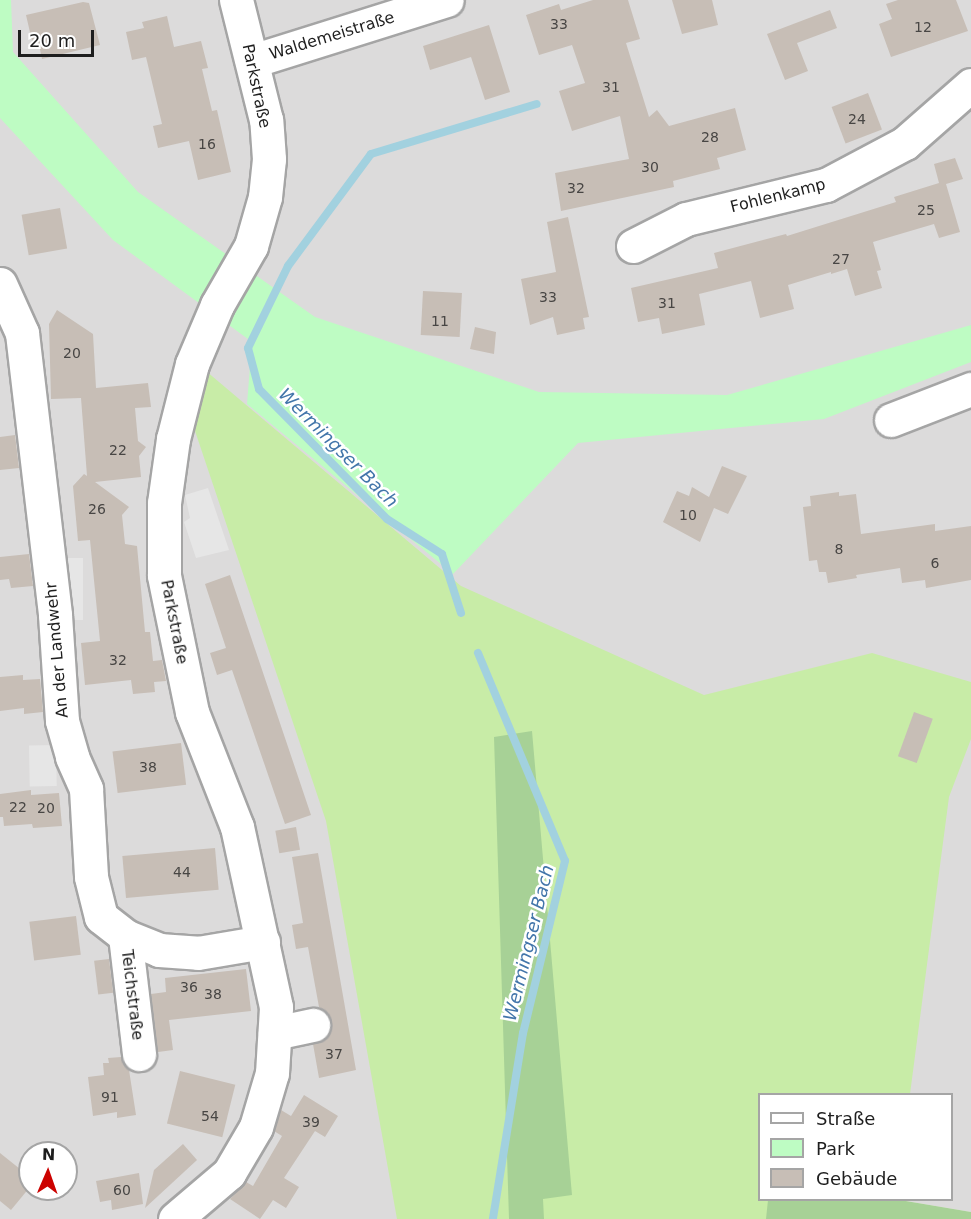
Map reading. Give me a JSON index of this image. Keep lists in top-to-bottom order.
{
  "streets": {
    "street": [
      "Waldemeistraße",
      "Parkstraße",
      "Fohlenkamp",
      "An der Landwehr",
      "Teichstraße"
    ]
  },
  "crossings": [
    ["Waldemeistraße", "Parkstraße"],
    ["Parkstraße", "An der Landwehr"],
    ["An der Landwehr", "Teichstraße"]
  ],
  "water": ["Wermingser Bach"],
  "house_numbers": [
    "33",
    "12",
    "31",
    "24",
    "28",
    "16",
    "30",
    "32",
    "25",
    "27",
    "33",
    "31",
    "11",
    "20",
    "22",
    "26",
    "10",
    "8",
    "6",
    "32",
    "38",
    "22",
    "20",
    "44",
    "36",
    "38",
    "37",
    "91",
    "54",
    "39",
    "60"
  ],
  "legend": ["Straße", "Park", "Gebäude"],
  "scale_bar": "20 m",
  "north": "top"
}
